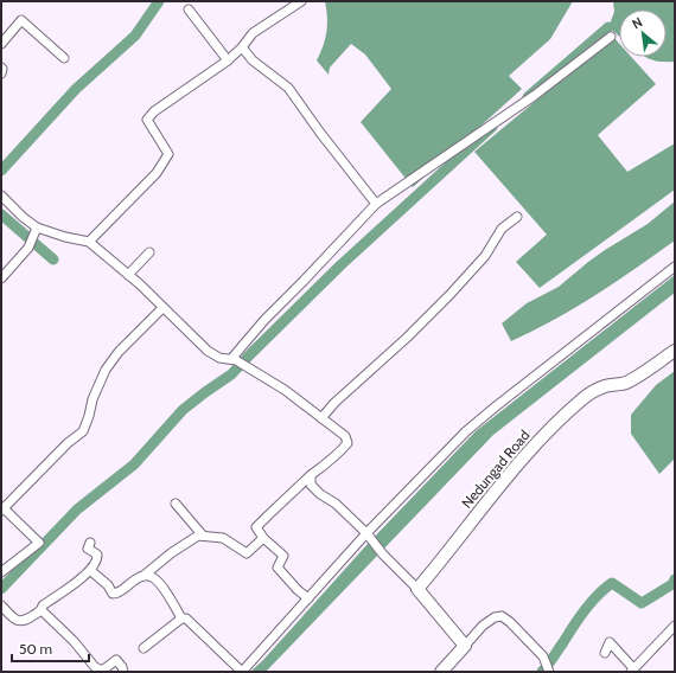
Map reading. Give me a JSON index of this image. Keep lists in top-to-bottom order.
{
  "streets": {
    "street": ["Nedungad Road"]
  },
  "scale_bar": "50 m",
  "north": "top left"
}
